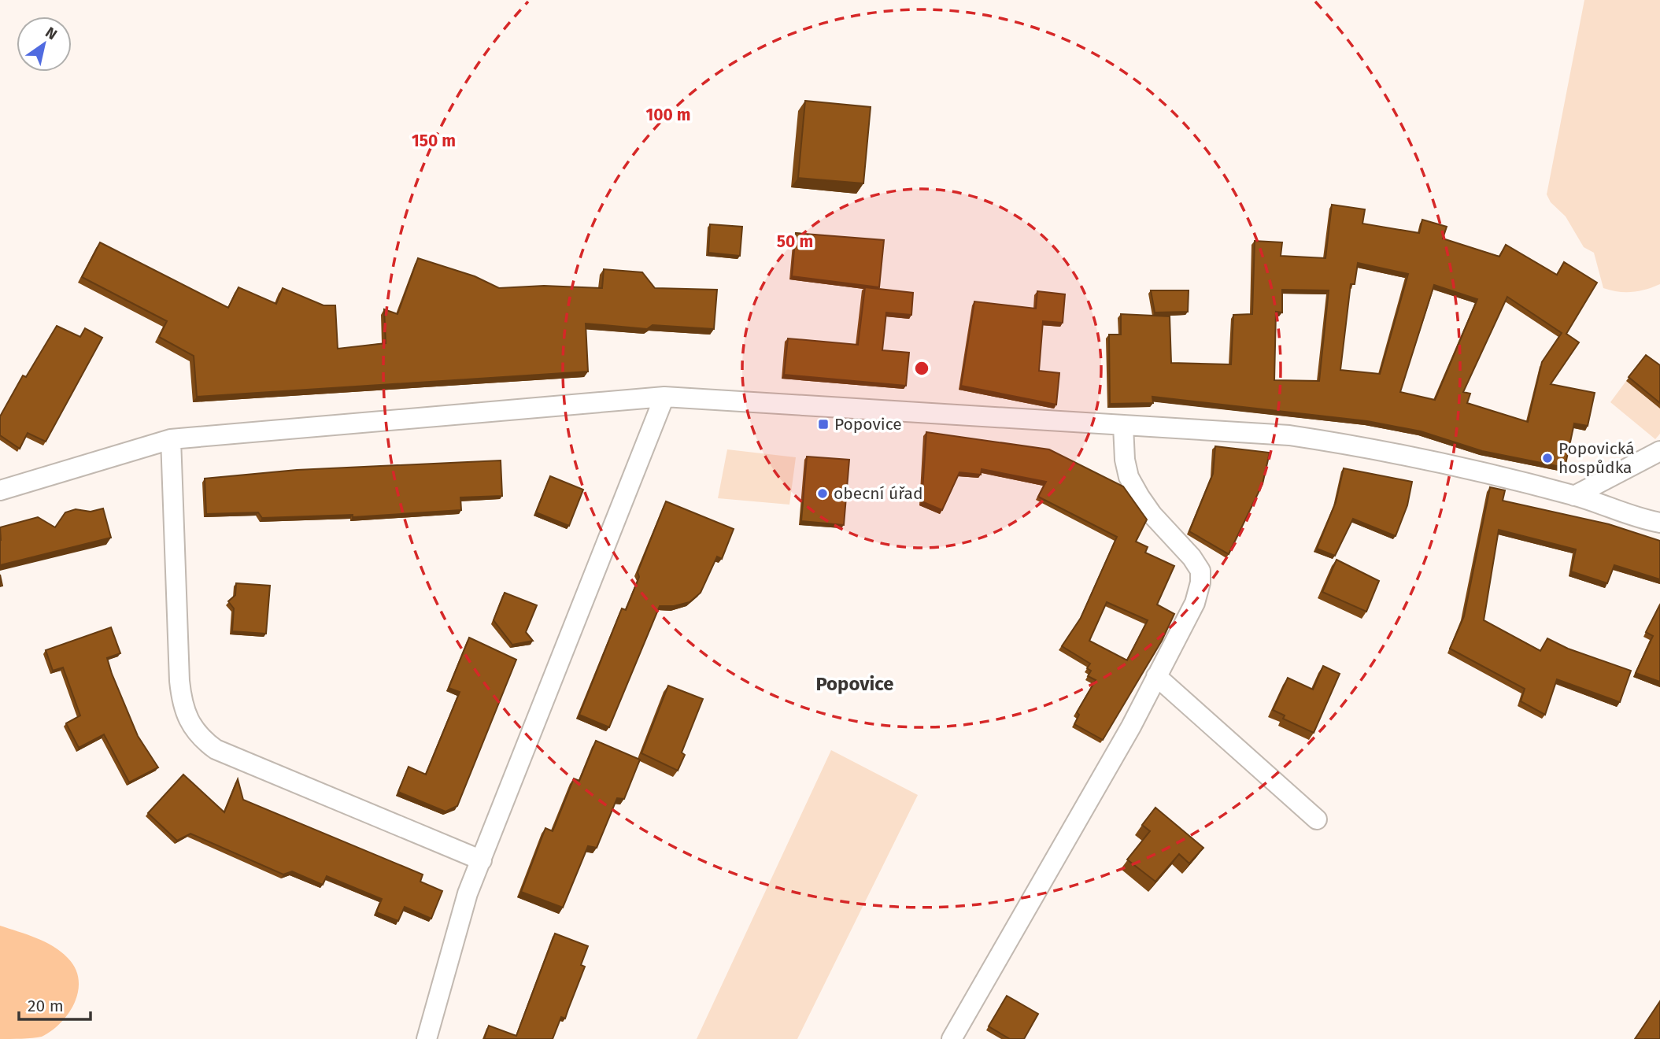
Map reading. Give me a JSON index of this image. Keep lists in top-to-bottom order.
{
  "districts": ["Popovice"],
  "places": {
    "transit": ["Popovice"],
    "other": ["Popovická hospůdka", "obecní úřad"]
  },
  "scale_bar": "20 m",
  "north": "top right",
  "rings": ["100 m", "150 m", "50 m"]
}
